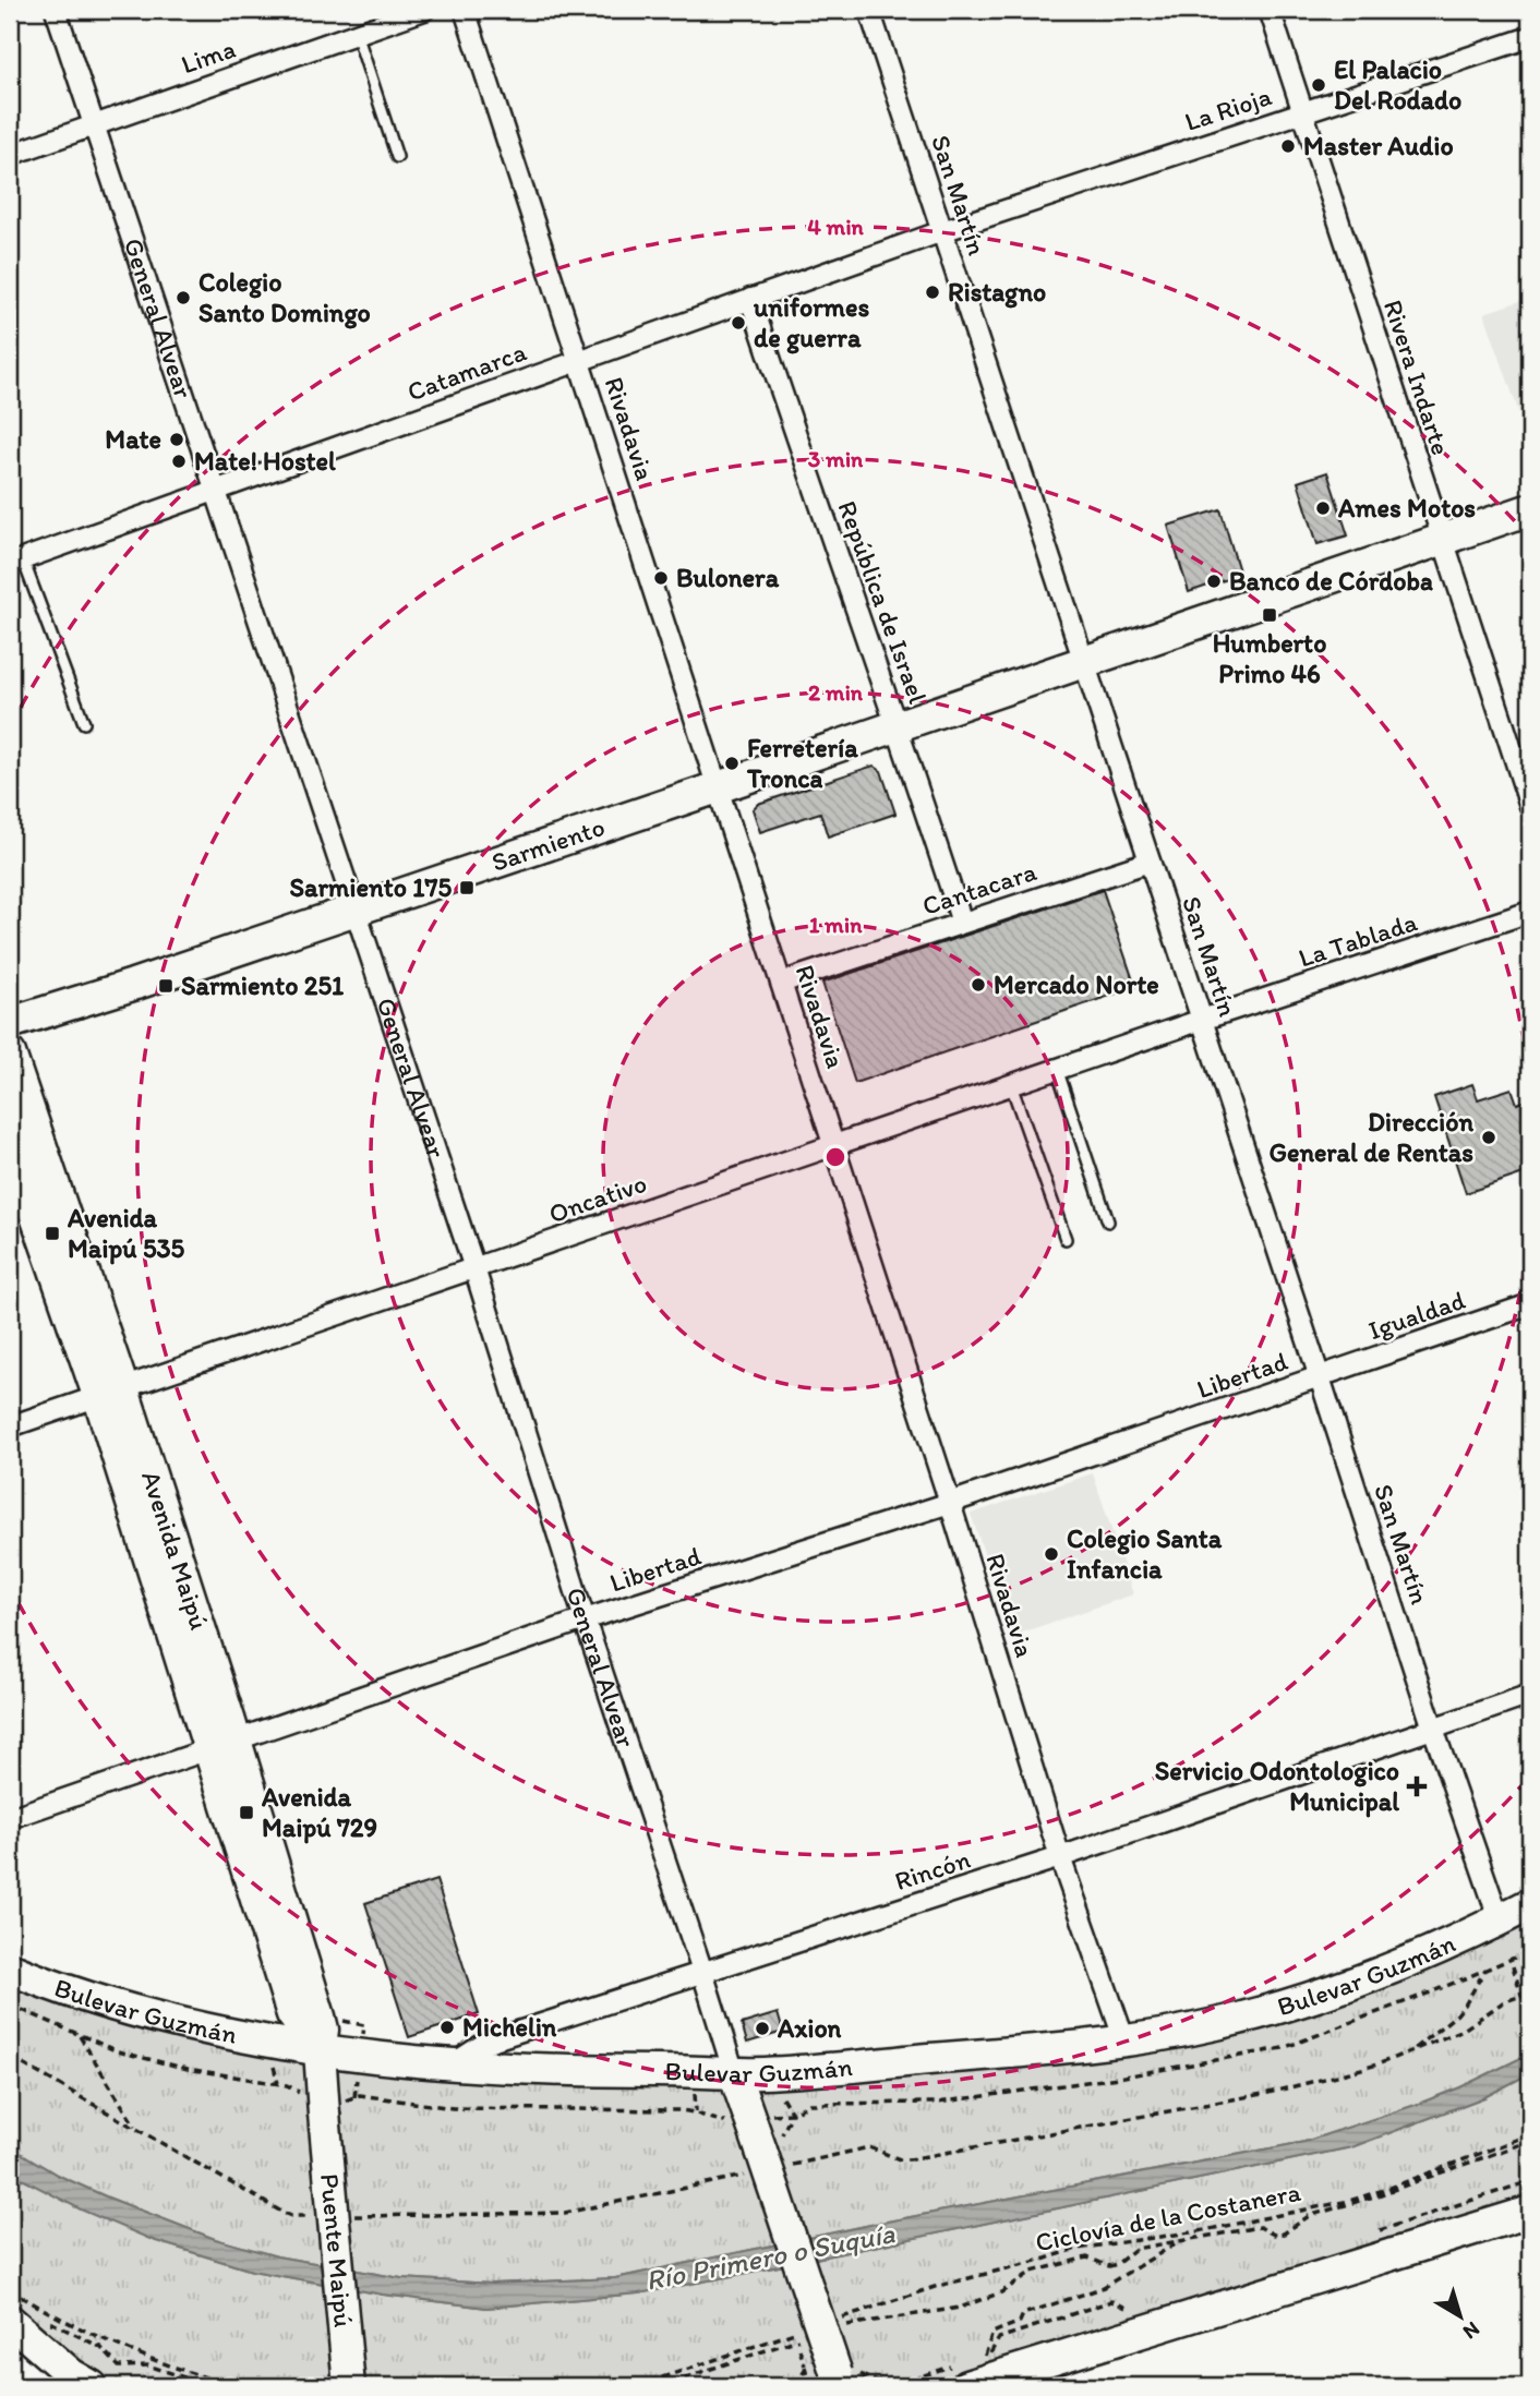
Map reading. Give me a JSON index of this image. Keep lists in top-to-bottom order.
{
  "streets": {
    "main road": [
      "General Alvear",
      "Sarmiento",
      "Avenida Maipú",
      "Bulevar Guzmán",
      "Puente Maipú"
    ],
    "street": [
      "Lima",
      "La Rioja",
      "San Martín",
      "Catamarca",
      "Rivera Indarte",
      "Rivadavia",
      "República de Israel",
      "Cantacara",
      "La Tablada",
      "Oncativo",
      "Igualdad",
      "Libertad",
      "Rincón"
    ],
    "path": ["Ciclovía de la Costanera"]
  },
  "crossings": [
    ["Lima", "General Alvear"],
    ["La Rioja", "San Martín"],
    ["La Rioja", "Catamarca"],
    ["La Rioja", "Rivera Indarte"],
    ["San Martín", "Catamarca"],
    ["San Martín", "Sarmiento"],
    ["San Martín", "Cantacara"],
    ["San Martín", "La Tablada"],
    ["San Martín", "Oncativo"],
    ["San Martín", "Igualdad"],
    ["San Martín", "Libertad"],
    ["San Martín", "Rincón"],
    ["San Martín", "Bulevar Guzmán"],
    ["General Alvear", "Catamarca"],
    ["General Alvear", "Sarmiento"],
    ["General Alvear", "Oncativo"],
    ["General Alvear", "Libertad"],
    ["General Alvear", "Rincón"],
    ["General Alvear", "Bulevar Guzmán"],
    ["Catamarca", "Rivadavia"],
    ["Catamarca", "República de Israel"],
    ["Rivera Indarte", "Sarmiento"],
    ["Rivadavia", "Sarmiento"],
    ["Rivadavia", "Cantacara"],
    ["Rivadavia", "Oncativo"],
    ["Rivadavia", "Libertad"],
    ["Rivadavia", "Rincón"],
    ["Rivadavia", "Bulevar Guzmán"],
    ["República de Israel", "Sarmiento"],
    ["República de Israel", "Cantacara"],
    ["La Tablada", "Oncativo"],
    ["Oncativo", "Avenida Maipú"],
    ["Igualdad", "Libertad"],
    ["Libertad", "Avenida Maipú"],
    ["Avenida Maipú", "Bulevar Guzmán"],
    ["Avenida Maipú", "Puente Maipú"],
    ["Rincón", "Bulevar Guzmán"],
    ["Bulevar Guzmán", "Puente Maipú"]
  ],
  "water": ["Río Primero o Suquía"],
  "places": {
    "other": [
      "El Palacio Del Rodado",
      "Master Audio",
      "Ristagno",
      "Colegio Santo Domingo",
      "uniformes de guerra",
      "Mate",
      "Mate! Hostel",
      "Ames Motos",
      "Bulonera",
      "Banco de Córdoba",
      "Ferretería Tronca",
      "Mercado Norte",
      "Dirección General de Rentas",
      "Colegio Santa Infancia",
      "Michelin",
      "Axion"
    ],
    "transit": [
      "Humberto Primo 46",
      "Sarmiento 175",
      "Sarmiento 251",
      "Avenida Maipú 535",
      "Avenida Maipú 729"
    ],
    "health": ["Servicio Odontologico Municipal"]
  },
  "north": "bottom right",
  "rings": [
    "4 min",
    "3 min",
    "2 min",
    "1 min"
  ]
}
